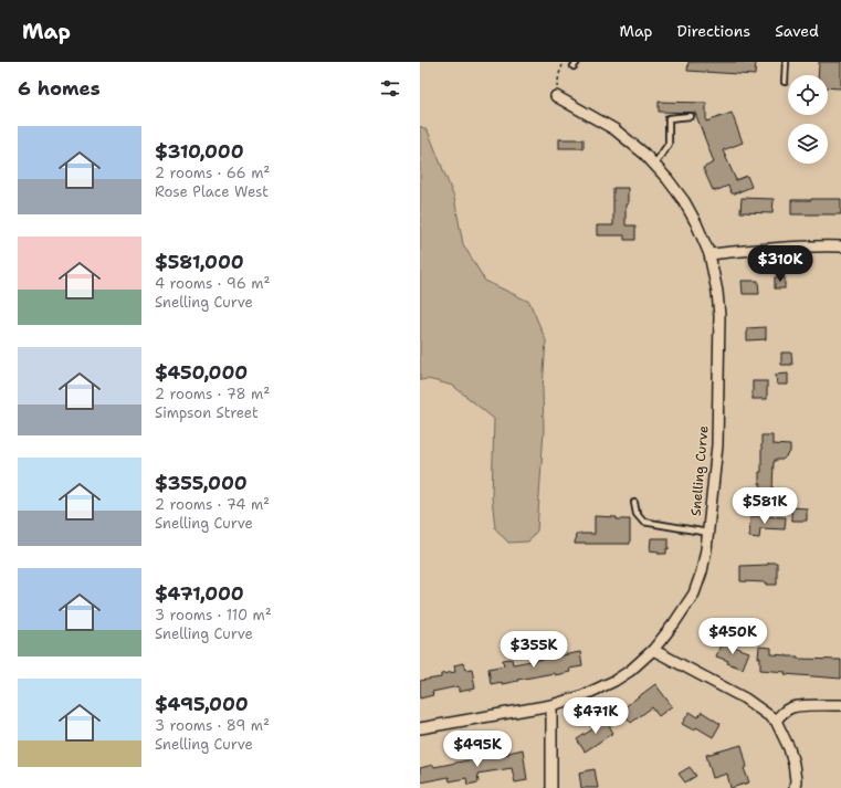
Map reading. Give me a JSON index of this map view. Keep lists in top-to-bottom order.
{
  "streets": {
    "street": ["Snelling Curve"]
  },
  "page": {
    "header": "Map",
    "nav": ["Map", "Directions", "Saved"],
    "heading": "6 homes",
    "list": [
      {
        "name": "$310,000",
        "note": "2 rooms · 66 m² · Rose Place West"
      },
      {
        "name": "$581,000",
        "note": "4 rooms · 96 m² · Snelling Curve"
      },
      {
        "name": "$450,000",
        "note": "2 rooms · 78 m² · Simpson Street"
      },
      {
        "name": "$355,000",
        "note": "2 rooms · 74 m² · Snelling Curve"
      },
      {
        "name": "$471,000",
        "note": "3 rooms · 110 m² · Snelling Curve"
      },
      {
        "name": "$495,000",
        "note": "3 rooms · 89 m² · Snelling Curve"
      }
    ],
    "price": [
      "$310K",
      "$581K",
      "$450K",
      "$355K",
      "$471K",
      "$495K"
    ]
  }
}
